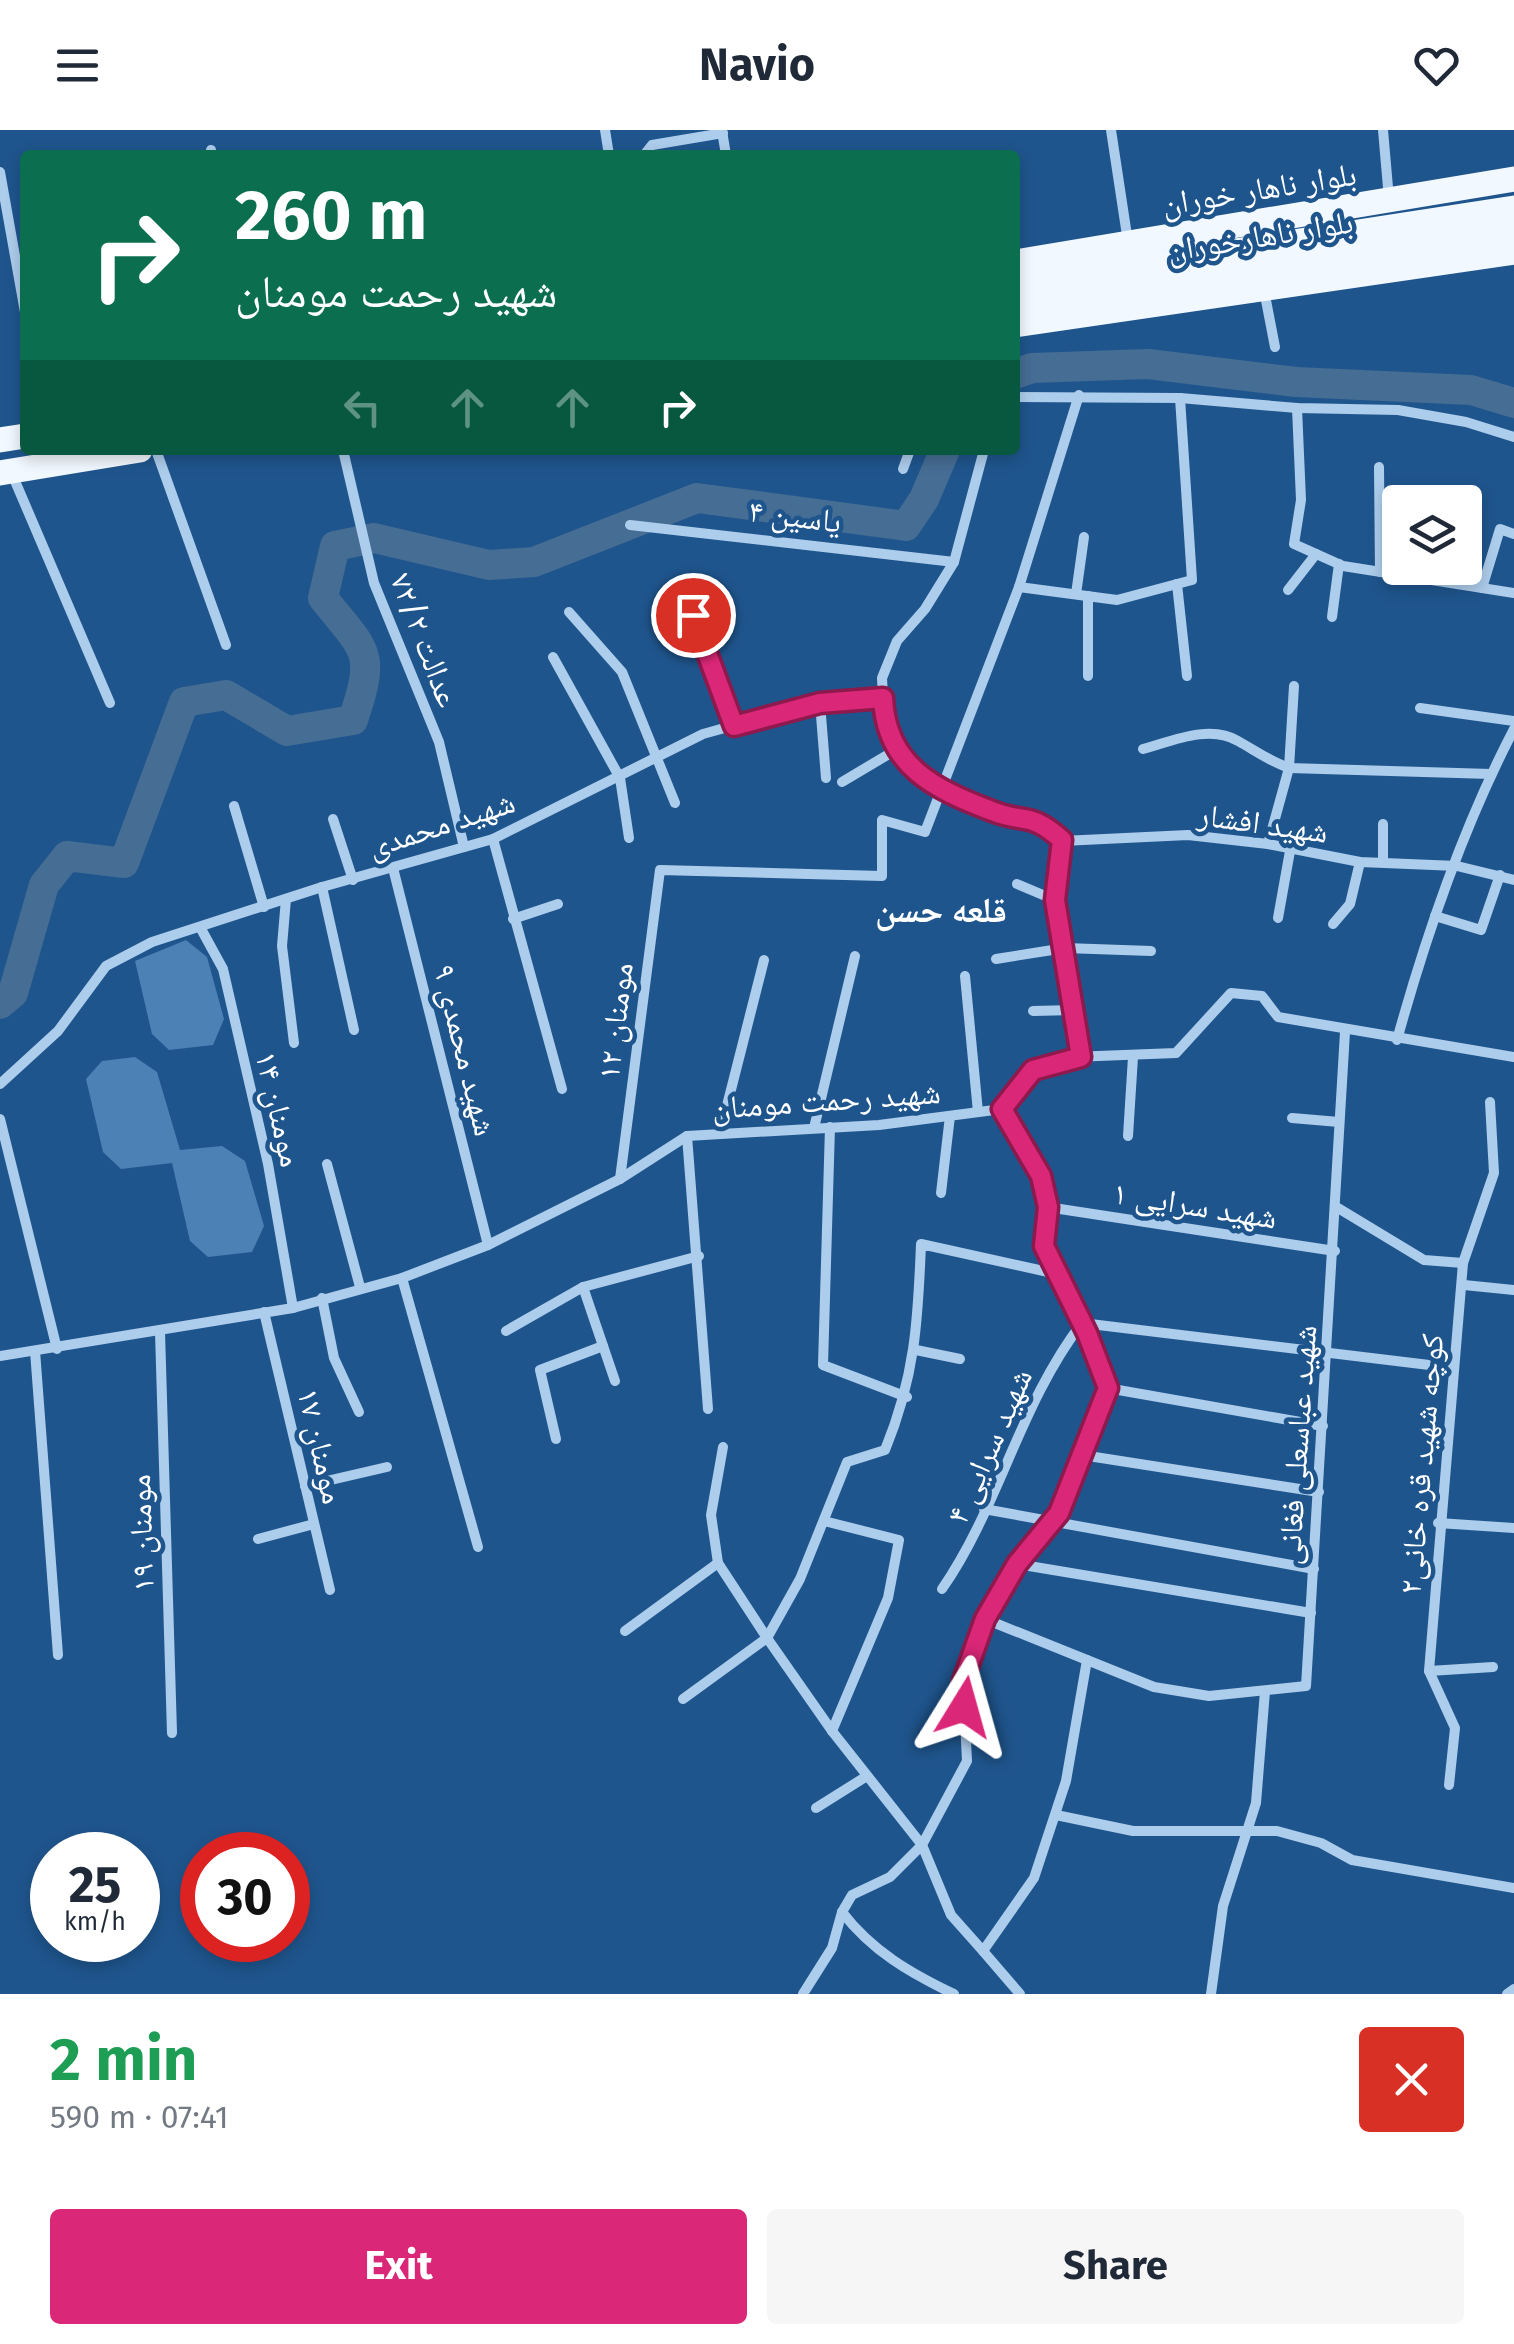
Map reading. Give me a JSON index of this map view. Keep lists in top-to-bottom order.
{
  "streets": {
    "main road": ["بلوار ناهار خوران", "بلوار ناهارخوران"],
    "street": [
      "یاسین ۴",
      "عدالت ۷۲/۲",
      "شهید افشار",
      "شهید محمدی",
      "مومنان ۱۲",
      "۹ شهید محمدی",
      "شهید رحمت مومنان",
      "مومنان ۱۴",
      "شهید سرایی ۱",
      "شهید عباسعلی فغانی",
      "مومنان ۱۷",
      "شهید سرایی ۴",
      "کوچه شهید قره خانی۲",
      "مومنان ۱۹"
    ]
  },
  "crossings": [
    ["عدالت ۷۲/۲", "شهید محمدی"],
    ["شهید محمدی", "۹ شهید محمدی"],
    ["شهید محمدی", "مومنان ۱۴"],
    ["مومنان ۱۲", "شهید رحمت مومنان"],
    ["۹ شهید محمدی", "شهید رحمت مومنان"],
    ["شهید رحمت مومنان", "مومنان ۱۴"],
    ["شهید رحمت مومنان", "مومنان ۱۷"],
    ["شهید رحمت مومنان", "مومنان ۱۹"],
    ["شهید سرایی ۱", "شهید عباسعلی فغانی"]
  ],
  "districts": ["قلعه حسن"],
  "page": {
    "header": "Navio",
    "turn": ["260 m", "شهید رحمت مومنان"],
    "speed": "25 km/h",
    "limit": "30",
    "heading": ["2 min", "590 m · 07:41"],
    "buttons": ["Exit", "Share"]
  }
}
